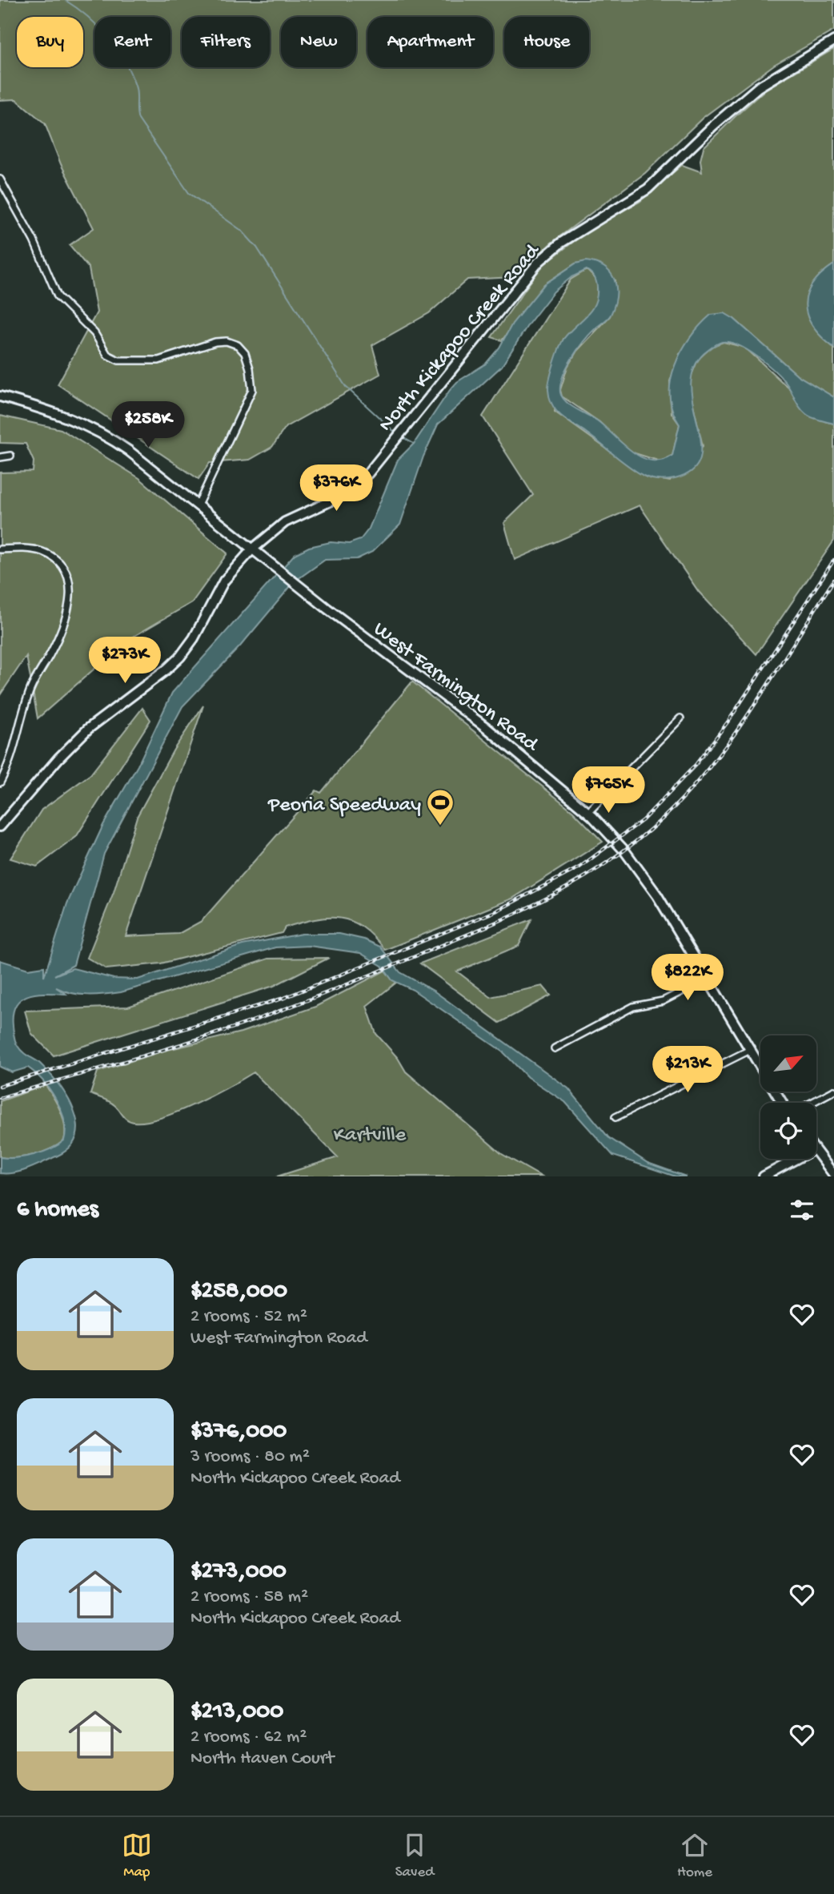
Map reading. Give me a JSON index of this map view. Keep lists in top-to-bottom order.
{
  "streets": {
    "main road": ["North Kickapoo Creek Road", "West Farmington Road"]
  },
  "crossings": [
    ["North Kickapoo Creek Road", "West Farmington Road"]
  ],
  "parks": ["Kartville"],
  "places": {
    "sports": ["Peoria Speedway"]
  },
  "north": "top right",
  "page": {
    "chip": [
      "Buy",
      "Rent",
      "Filters",
      "New",
      "Apartment",
      "House"
    ],
    "price": [
      "$258K",
      "$376K",
      "$273K",
      "$765K",
      "$822K",
      "$213K"
    ],
    "heading": "6 homes",
    "list": [
      {
        "name": "$258,000",
        "note": "2 rooms · 52 m² · West Farmington Road"
      },
      {
        "name": "$376,000",
        "note": "3 rooms · 80 m² · North Kickapoo Creek Road"
      },
      {
        "name": "$273,000",
        "note": "2 rooms · 58 m² · North Kickapoo Creek Road"
      },
      {
        "name": "$213,000",
        "note": "2 rooms · 62 m² · North Haven Court"
      }
    ],
    "tabs": ["Map", "Saved", "Home"]
  }
}
